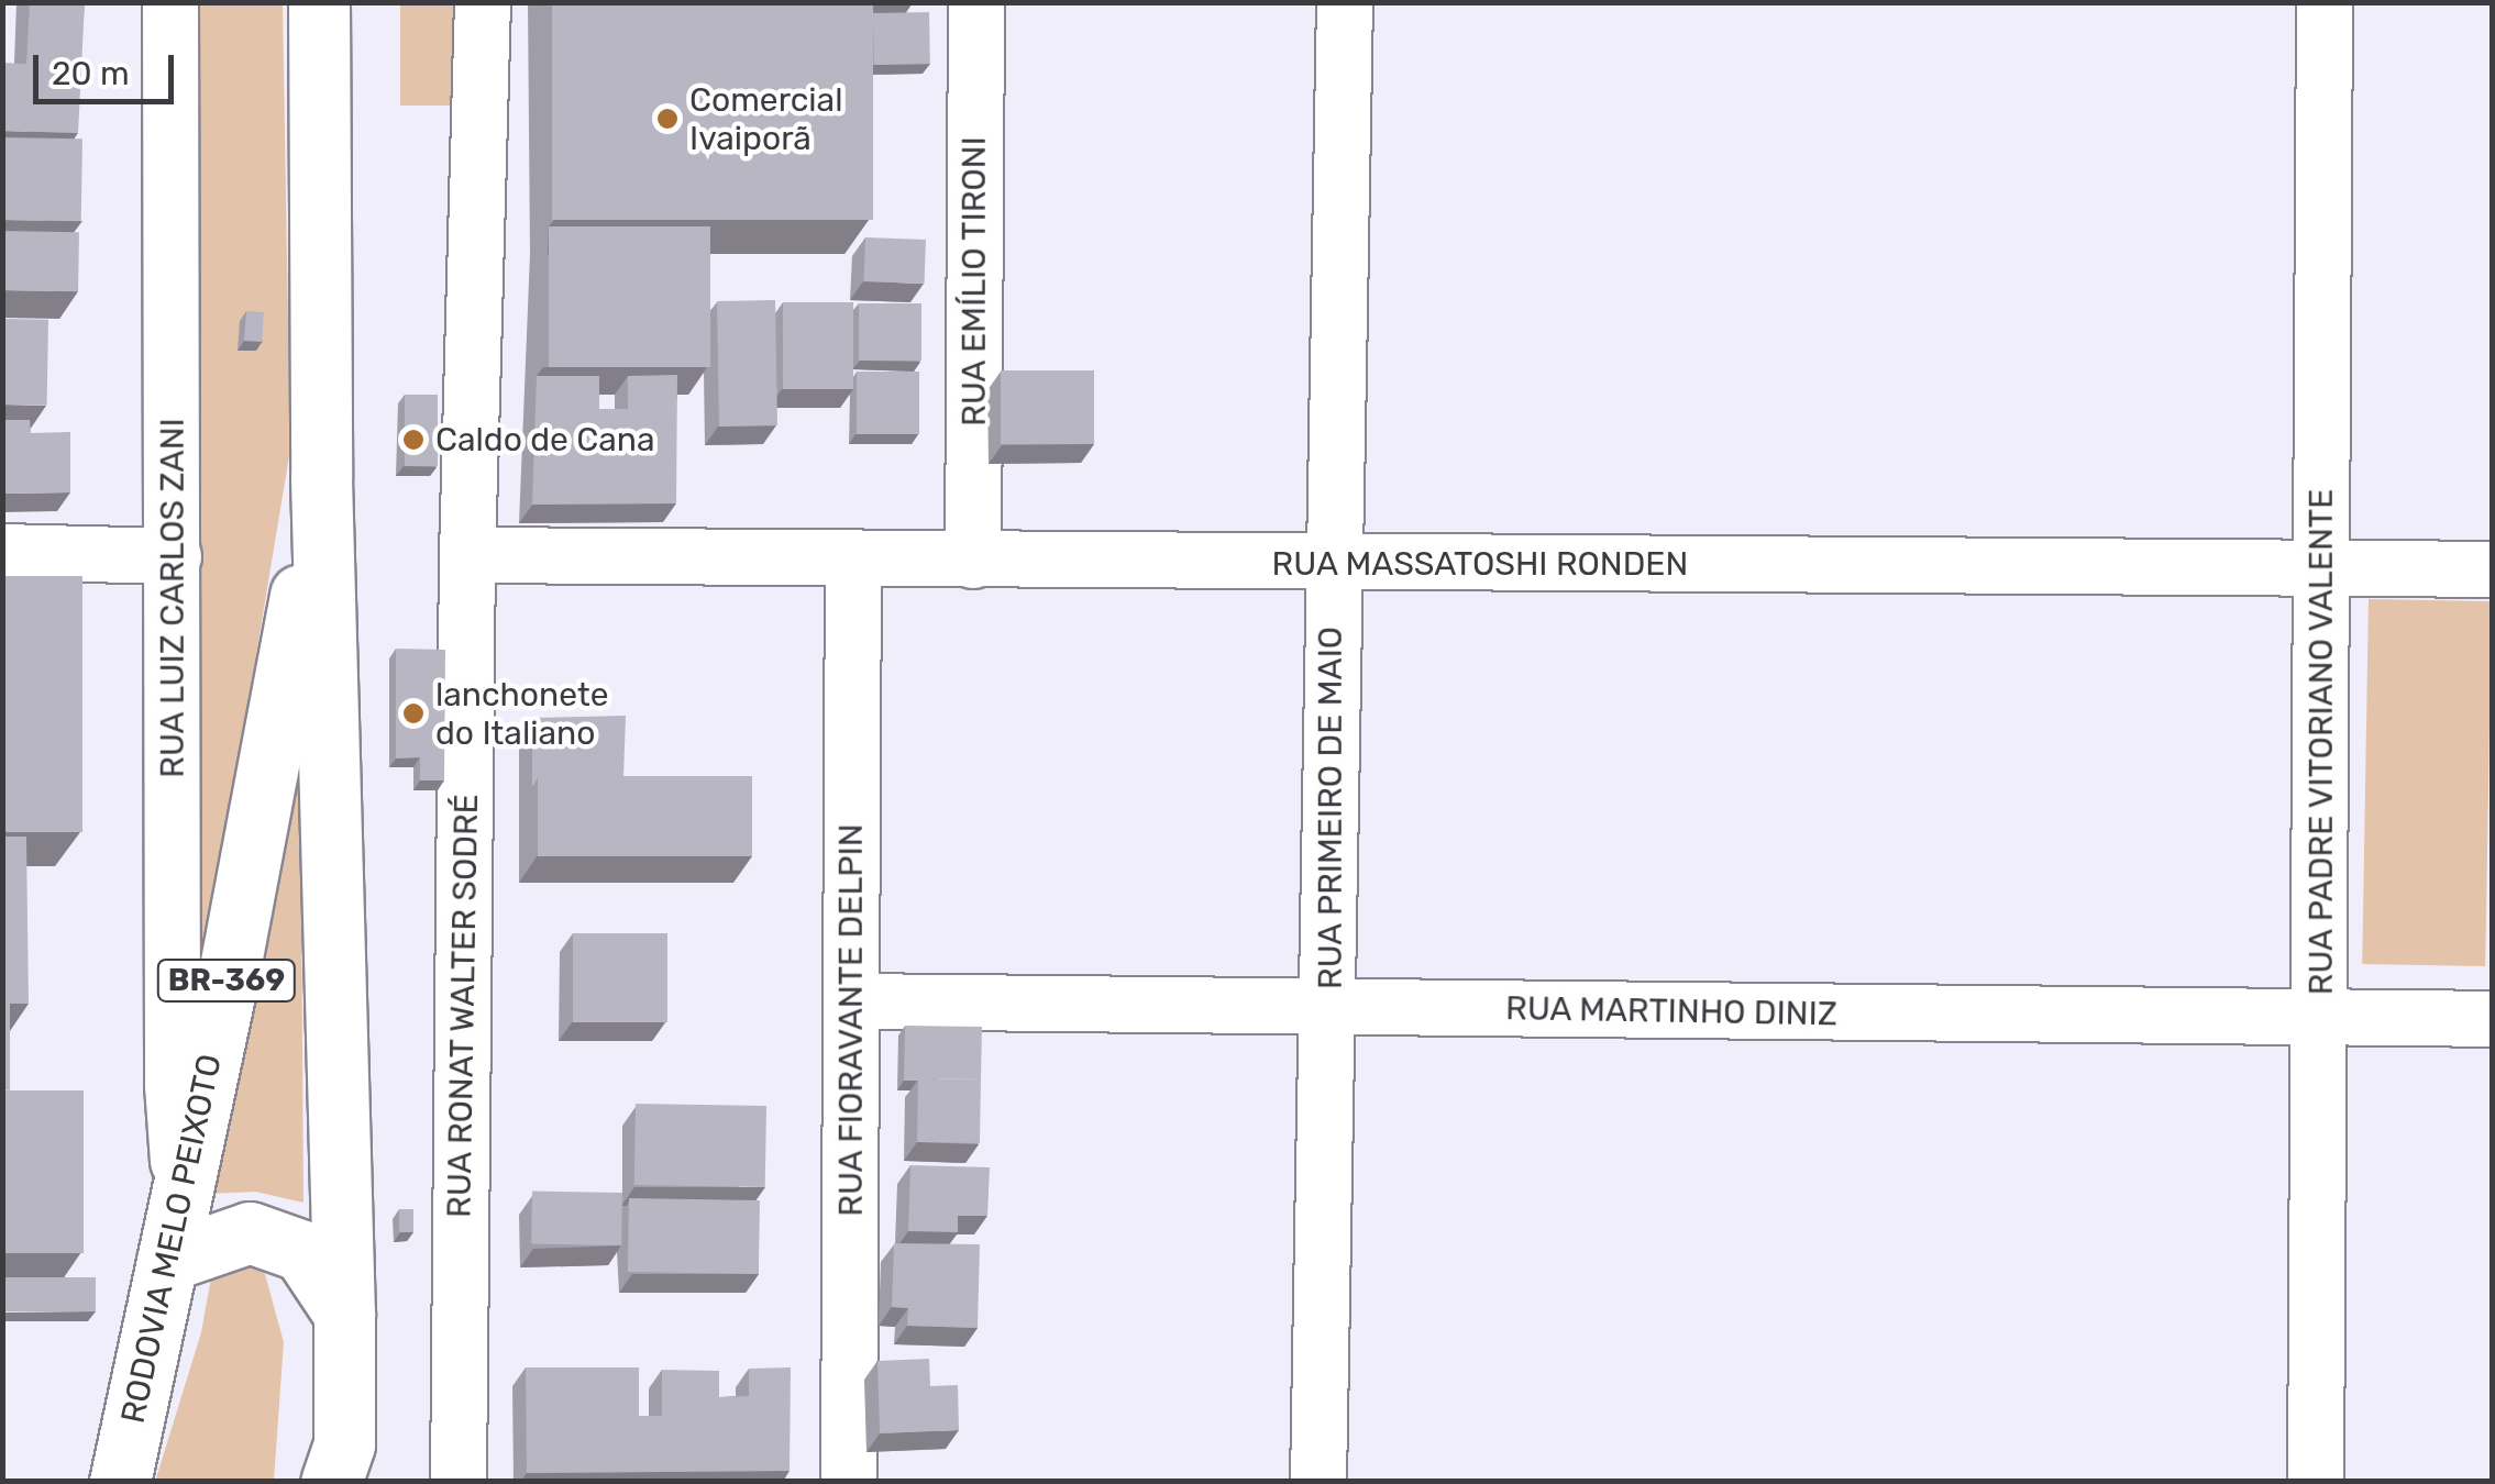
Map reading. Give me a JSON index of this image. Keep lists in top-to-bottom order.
{
  "streets": {
    "main road": ["BR-369", "RODOVIA MELO PEIXOTO"],
    "street": [
      "RUA EMÍLIO TIRONI",
      "RUA MASSATOSHI RONDEN",
      "RUA LUIZ CARLOS ZANI",
      "RUA PADRE VITORIANO VALENTE",
      "RUA PRIMEIRO DE MAIO",
      "RUA RONAT WALTER SODRÉ",
      "RUA MARTINHO DINIZ",
      "RUA FIORAVANTE DELPIN"
    ]
  },
  "crossings": [
    ["RUA EMÍLIO TIRONI", "RUA MASSATOSHI RONDEN"],
    ["RUA MASSATOSHI RONDEN", "RUA PADRE VITORIANO VALENTE"],
    ["RUA MASSATOSHI RONDEN", "RUA PRIMEIRO DE MAIO"],
    ["RUA MASSATOSHI RONDEN", "RUA RONAT WALTER SODRÉ"],
    ["RUA MASSATOSHI RONDEN", "RUA FIORAVANTE DELPIN"],
    ["RUA LUIZ CARLOS ZANI", "RODOVIA MELO PEIXOTO"],
    ["RUA PADRE VITORIANO VALENTE", "RUA MARTINHO DINIZ"],
    ["RUA PRIMEIRO DE MAIO", "RUA MARTINHO DINIZ"],
    ["RUA MARTINHO DINIZ", "RUA FIORAVANTE DELPIN"]
  ],
  "places": ["Comercial Ivaiporã", "Caldo de Cana", "lanchonete do Italiano"],
  "scale_bar": "20 m"
}
